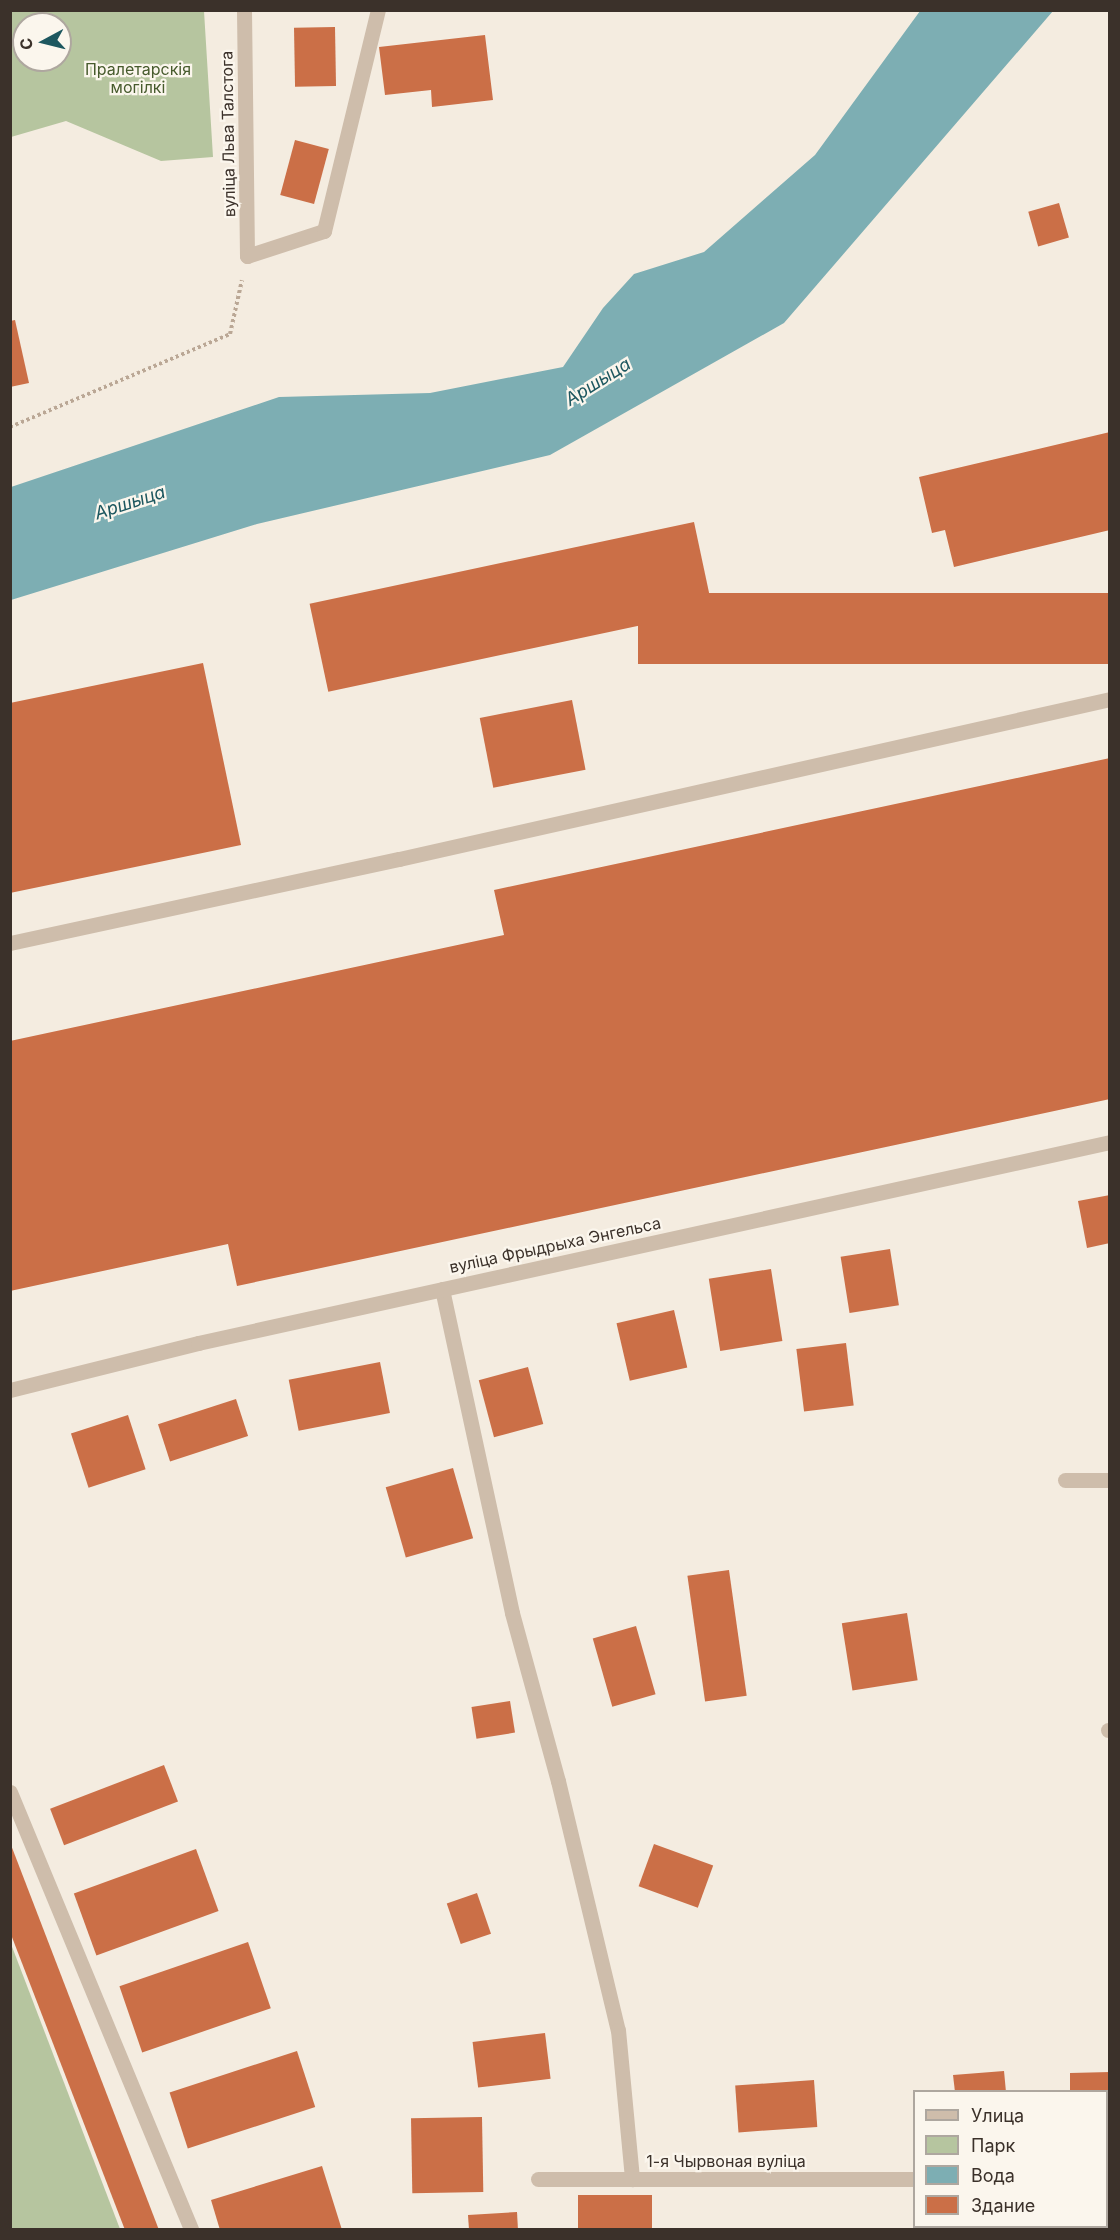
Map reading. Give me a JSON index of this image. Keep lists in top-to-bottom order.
{
  "streets": {
    "street": ["вуліца Льва Талстога", "вуліца Фрыдрыха Энгельса", "1-я Чырвоная вуліца"]
  },
  "water": ["Аршыца"],
  "parks": ["Пралетарскія могілкі"],
  "legend": [
    "Улица",
    "Парк",
    "Вода",
    "Здание"
  ],
  "north": "left"
}
